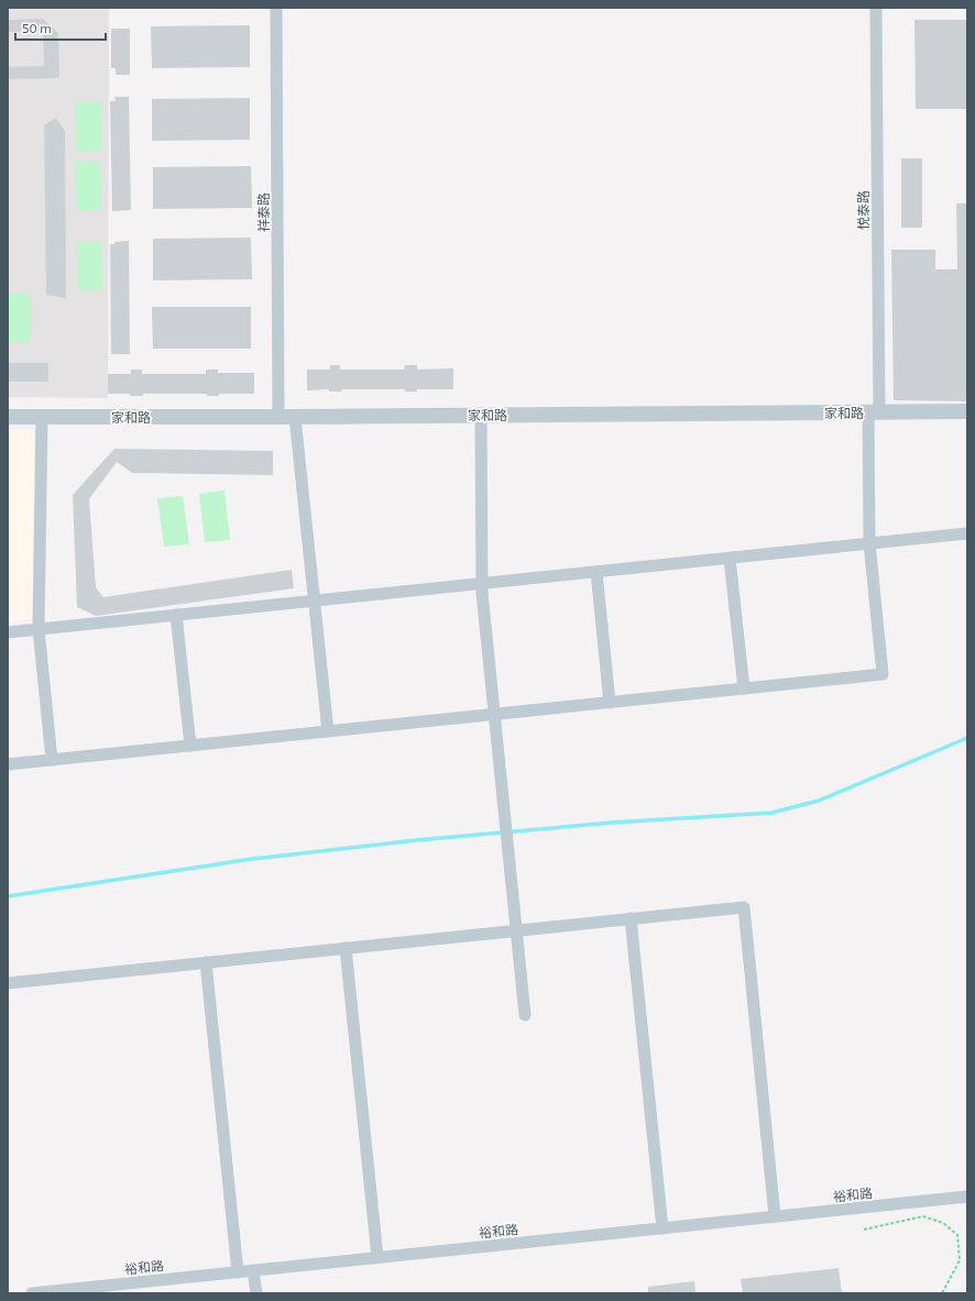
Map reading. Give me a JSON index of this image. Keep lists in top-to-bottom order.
{
  "streets": {
    "street": [
      "悦泰路",
      "祥泰路",
      "家和路",
      "裕和路"
    ]
  },
  "crossings": [
    ["悦泰路", "家和路"],
    ["祥泰路", "家和路"]
  ],
  "scale_bar": "50 m"
}
